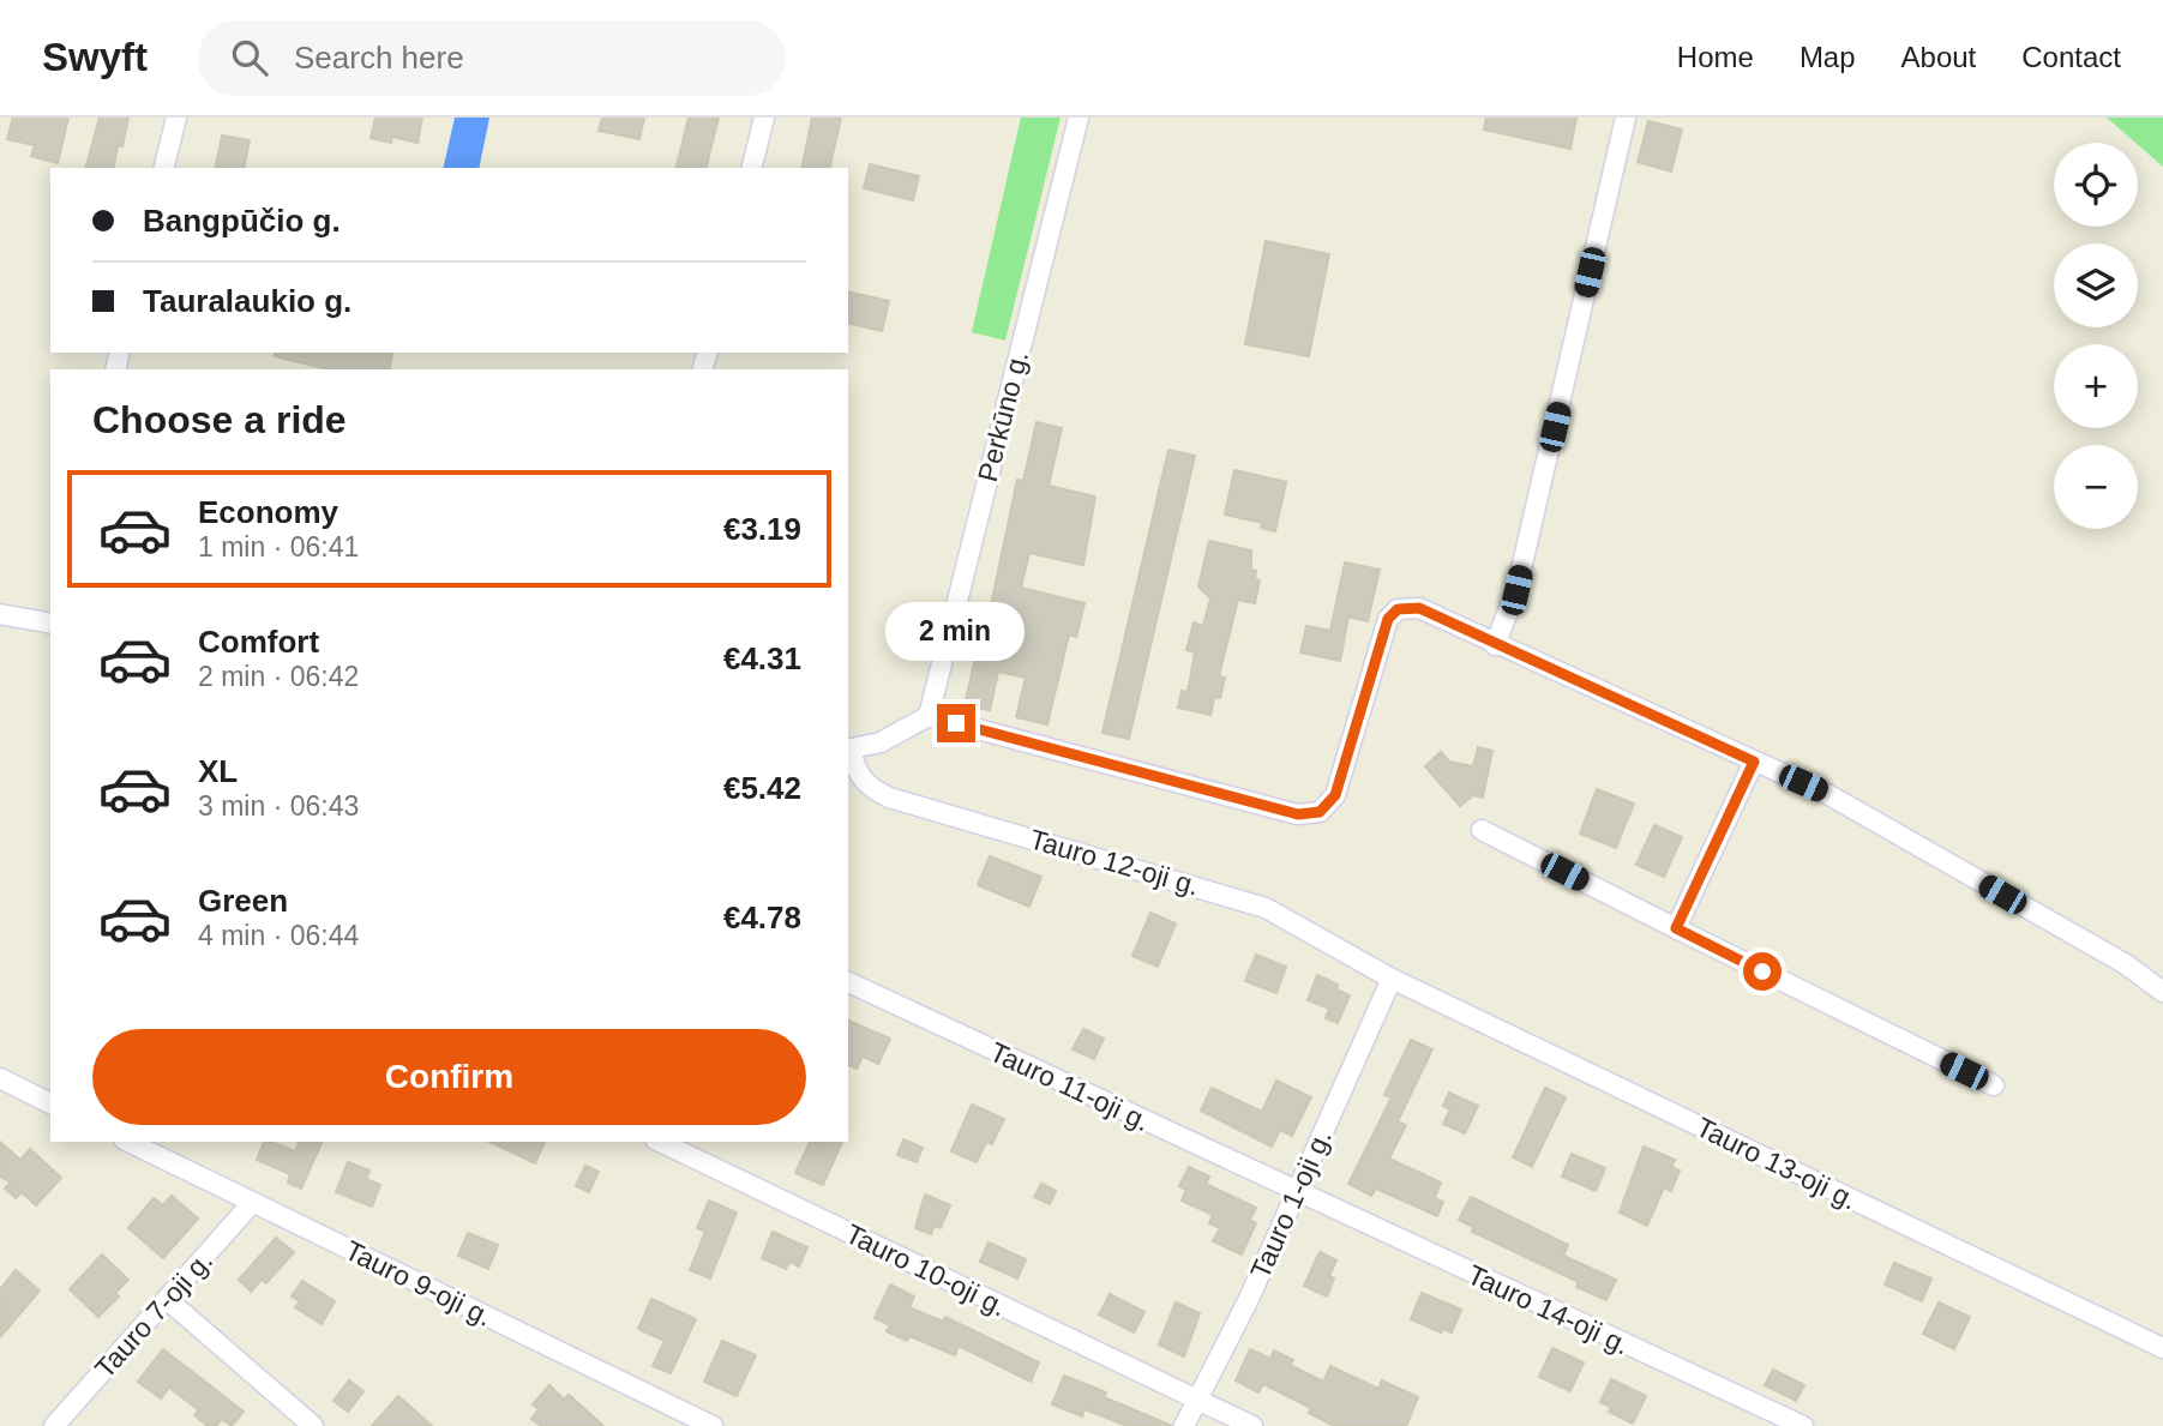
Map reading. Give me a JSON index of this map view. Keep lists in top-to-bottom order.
{
  "streets": {
    "street": [
      "Perkūno g.",
      "Tauro 12-oji g.",
      "Tauro 11-oji g.",
      "Tauro 13-oji g.",
      "Tauro 1-oji g.",
      "Tauro 10-oji g.",
      "Tauro 9-oji g.",
      "Tauro 14-oji g.",
      "Tauro 7-oji g."
    ]
  },
  "crossings": [
    ["Tauro 12-oji g.", "Tauro 13-oji g."],
    ["Tauro 12-oji g.", "Tauro 1-oji g."],
    ["Tauro 11-oji g.", "Tauro 1-oji g."],
    ["Tauro 11-oji g.", "Tauro 14-oji g."],
    ["Tauro 13-oji g.", "Tauro 1-oji g."],
    ["Tauro 1-oji g.", "Tauro 10-oji g."],
    ["Tauro 1-oji g.", "Tauro 14-oji g."],
    ["Tauro 9-oji g.", "Tauro 7-oji g."]
  ],
  "page": {
    "header": "Swyft",
    "search": "Search here",
    "nav": [
      "Home",
      "Map",
      "About",
      "Contact"
    ],
    "map_buttons": ["+", "−"],
    "banner": ["Bangpūčio g.", "Tauralaukio g."],
    "heading": "Choose a ride",
    "list": [
      {
        "name": "Economy",
        "note": "1 min · 06:41",
        "value": "€3.19"
      },
      {
        "name": "Comfort",
        "note": "2 min · 06:42",
        "value": "€4.31"
      },
      {
        "name": "XL",
        "note": "3 min · 06:43",
        "value": "€5.42"
      },
      {
        "name": "Green",
        "note": "4 min · 06:44",
        "value": "€4.78"
      }
    ],
    "bubble": "2 min",
    "buttons": "Confirm"
  }
}
